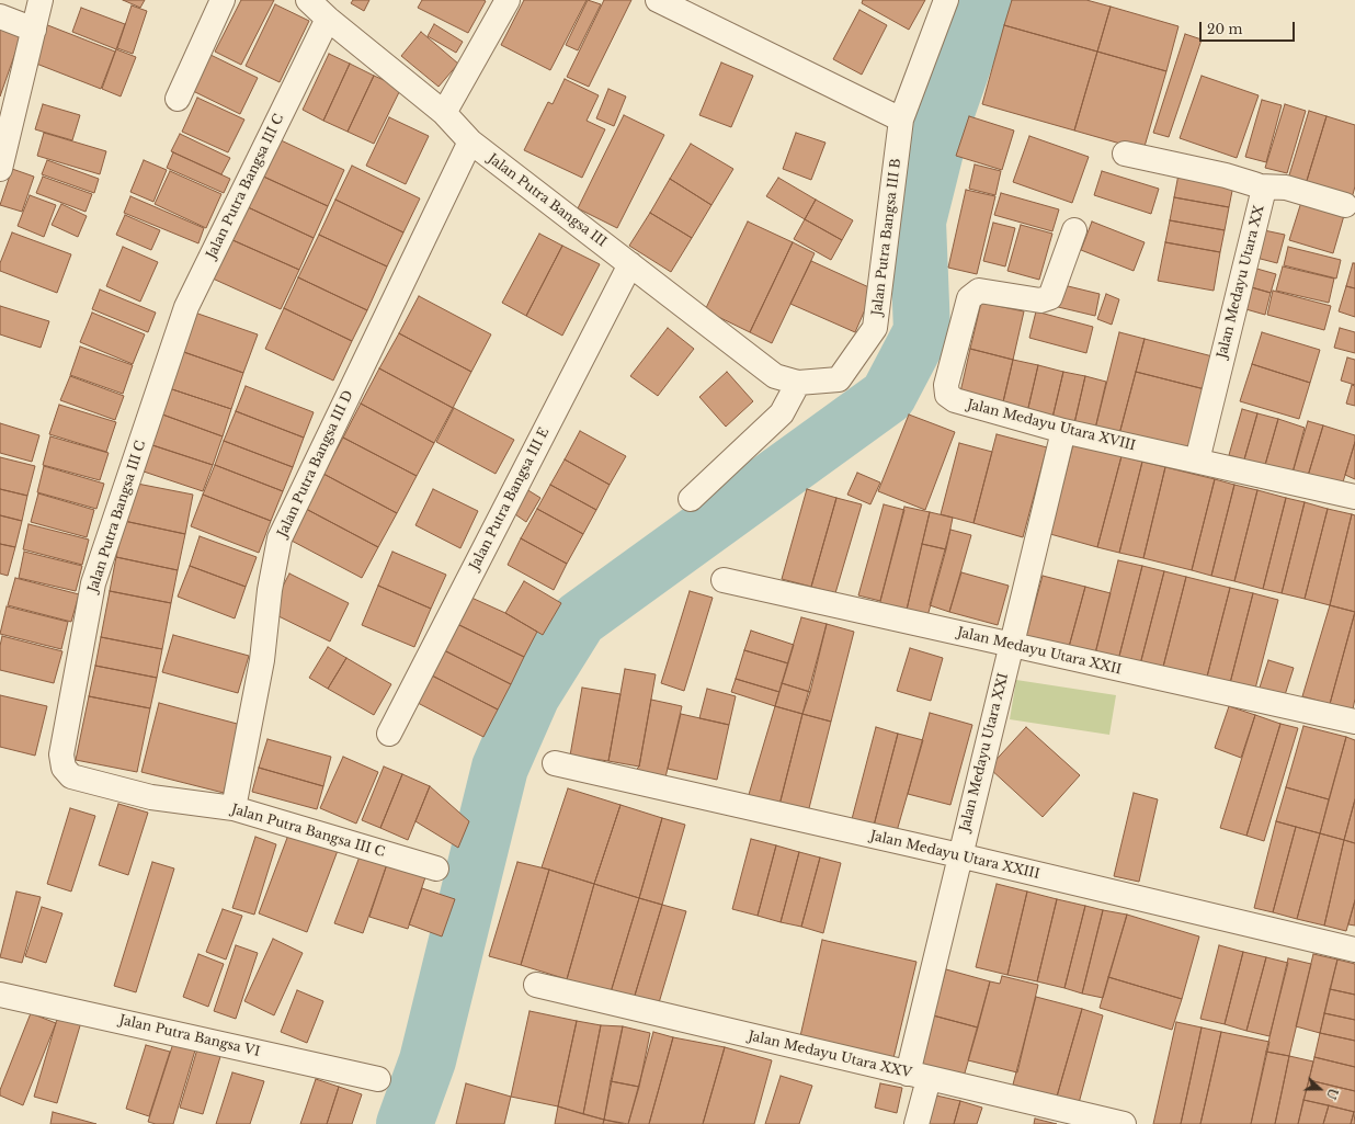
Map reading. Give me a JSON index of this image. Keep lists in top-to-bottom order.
{
  "streets": {
    "street": [
      "Jalan Putra Bangsa III C",
      "Jalan Putra Bangsa III",
      "Jalan Putra Bangsa III B",
      "Jalan Medayu Utara XX",
      "Jalan Medayu Utara XVIII",
      "Jalan Putra Bangsa III D",
      "Jalan Putra Bangsa III E",
      "Jalan Medayu Utara XXII",
      "Jalan Medayu Utara XXI",
      "Jalan Medayu Utara XXIII",
      "Jalan Putra Bangsa VI",
      "Jalan Medayu Utara XXV"
    ]
  },
  "crossings": [
    ["Jalan Putra Bangsa III C", "Jalan Putra Bangsa III"],
    ["Jalan Putra Bangsa III C", "Jalan Putra Bangsa III D"],
    ["Jalan Putra Bangsa III", "Jalan Putra Bangsa III B"],
    ["Jalan Putra Bangsa III", "Jalan Putra Bangsa III D"],
    ["Jalan Putra Bangsa III", "Jalan Putra Bangsa III E"],
    ["Jalan Medayu Utara XX", "Jalan Medayu Utara XVIII"],
    ["Jalan Medayu Utara XVIII", "Jalan Medayu Utara XXI"],
    ["Jalan Medayu Utara XXII", "Jalan Medayu Utara XXI"],
    ["Jalan Medayu Utara XXI", "Jalan Medayu Utara XXIII"],
    ["Jalan Medayu Utara XXI", "Jalan Medayu Utara XXV"]
  ],
  "scale_bar": "20 m",
  "north": "right"
}
